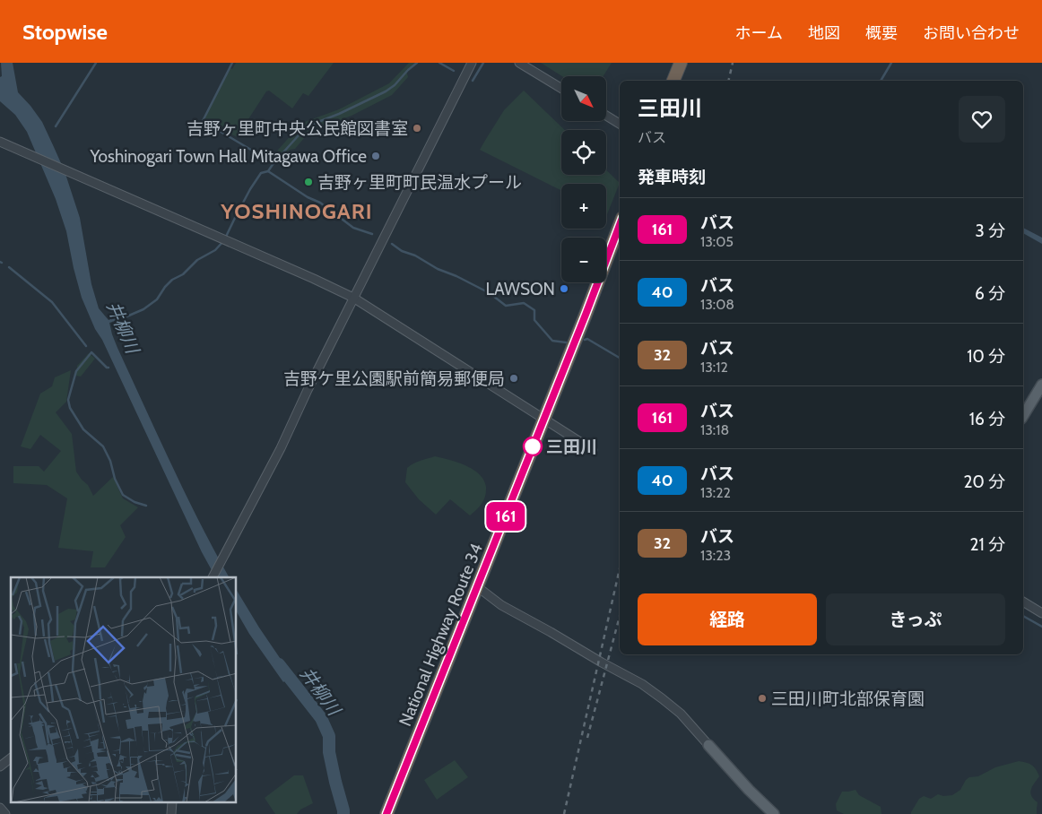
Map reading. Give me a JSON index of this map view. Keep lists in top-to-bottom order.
{
  "streets": {
    "highway": ["National Highway Route 34"]
  },
  "districts": ["YOSHINOGARI"],
  "water": ["井柳川"],
  "places": [
    "吉野ヶ里町中央公民館図書室",
    "Yoshinogari Town Hall Mitagawa Office",
    "吉野ヶ里町町民温水プール",
    "LAWSON",
    "吉野ケ里公園駅前簡易郵便局",
    "三田川",
    "三田川町北部保育園"
  ],
  "lines": ["bus line 161"],
  "north": "bottom right",
  "page": {
    "header": "Stopwise",
    "nav": [
      "ホーム",
      "地図",
      "概要",
      "お問い合わせ"
    ],
    "on_map": "161",
    "map_buttons": ["+", "−"],
    "heading": [
      ["三田川", "バス"],
      "発車時刻"
    ],
    "list": [
      {
        "mark": "161",
        "name": "バス",
        "note": "13:05",
        "value": "3 分"
      },
      {
        "mark": "40",
        "name": "バス",
        "note": "13:08",
        "value": "6 分"
      },
      {
        "mark": "32",
        "name": "バス",
        "note": "13:12",
        "value": "10 分"
      },
      {
        "mark": "161",
        "name": "バス",
        "note": "13:18",
        "value": "16 分"
      },
      {
        "mark": "40",
        "name": "バス",
        "note": "13:22",
        "value": "20 分"
      },
      {
        "mark": "32",
        "name": "バス",
        "note": "13:23",
        "value": "21 分"
      }
    ],
    "buttons": ["経路", "きっぷ"]
  }
}
